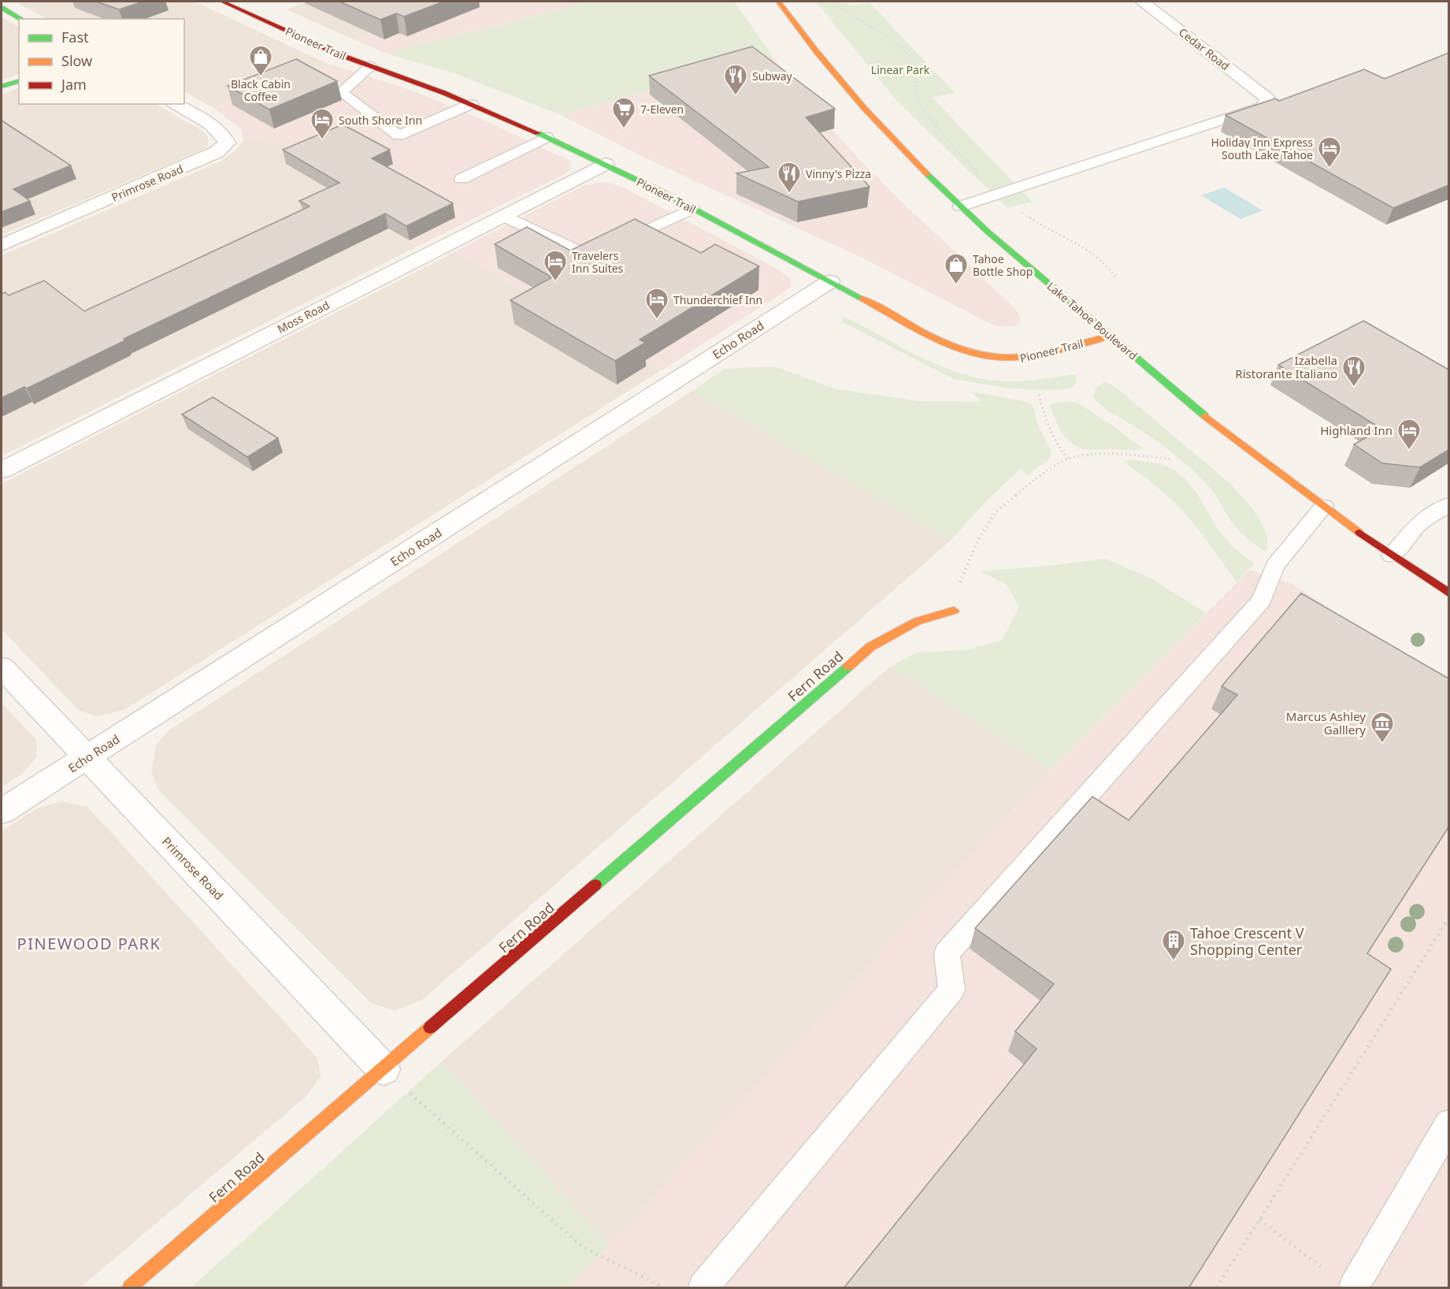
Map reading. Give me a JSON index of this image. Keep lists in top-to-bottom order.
{
  "streets": {
    "main road": ["Pioneer Trail", "Lake Tahoe Boulevard", "Fern Road"],
    "street": [
      "Cedar Road",
      "Primrose Road",
      "Moss Road",
      "Echo Road"
    ]
  },
  "crossings": [
    ["Pioneer Trail", "Moss Road"],
    ["Pioneer Trail", "Lake Tahoe Boulevard"],
    ["Pioneer Trail", "Echo Road"],
    ["Primrose Road", "Echo Road"],
    ["Primrose Road", "Fern Road"]
  ],
  "districts": ["PINEWOOD PARK"],
  "parks": ["Linear Park"],
  "places": {
    "shop": ["Black Cabin Coffee", "Tahoe Bottle Shop"],
    "restaurant": ["Subway", "Vinny's Pizza", "Izabella Ristorante Italiano"],
    "supermarket": ["7-Eleven"],
    "hotel": [
      "South Shore Inn",
      "Holiday Inn Express South Lake Tahoe",
      "Travelers Inn Suites",
      "Thunderchief Inn",
      "Highland Inn"
    ],
    "museum": ["Marcus Ashley Galllery"],
    "building": ["Tahoe Crescent V Shopping Center"]
  },
  "legend": ["Fast", "Slow", "Jam"]
}
